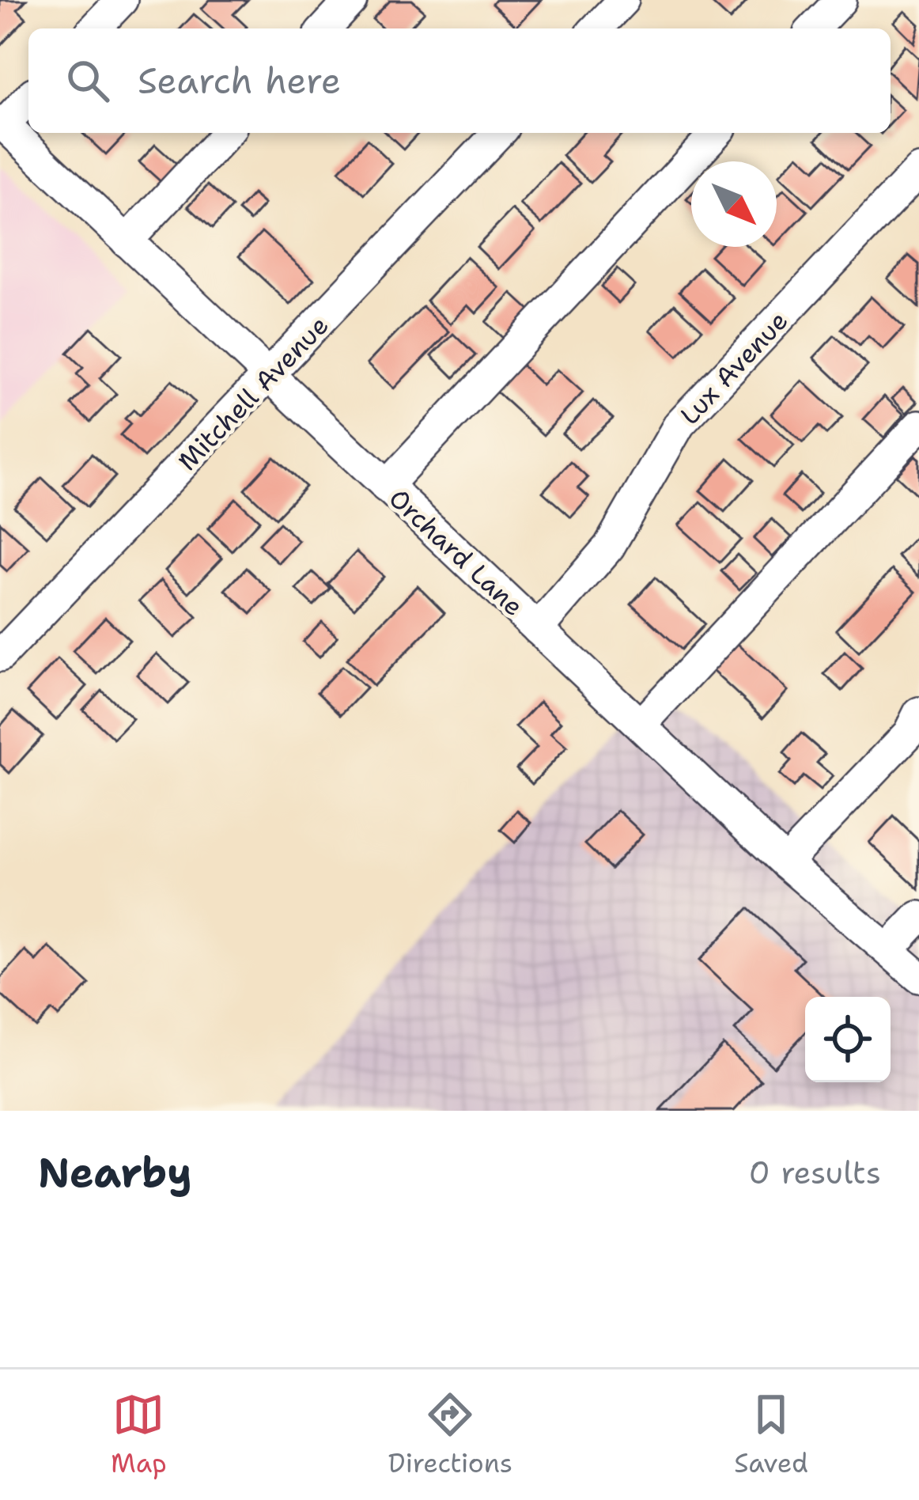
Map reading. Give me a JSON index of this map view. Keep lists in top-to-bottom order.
{
  "streets": {
    "street": ["Lux Avenue", "Mitchell Avenue", "Orchard Lane"]
  },
  "crossings": [
    ["Lux Avenue", "Orchard Lane"],
    ["Mitchell Avenue", "Orchard Lane"]
  ],
  "north": "bottom right",
  "page": {
    "search": "Search here",
    "heading": ["Nearby", "0 results"],
    "nav": ["Map", "Directions", "Saved"]
  }
}
